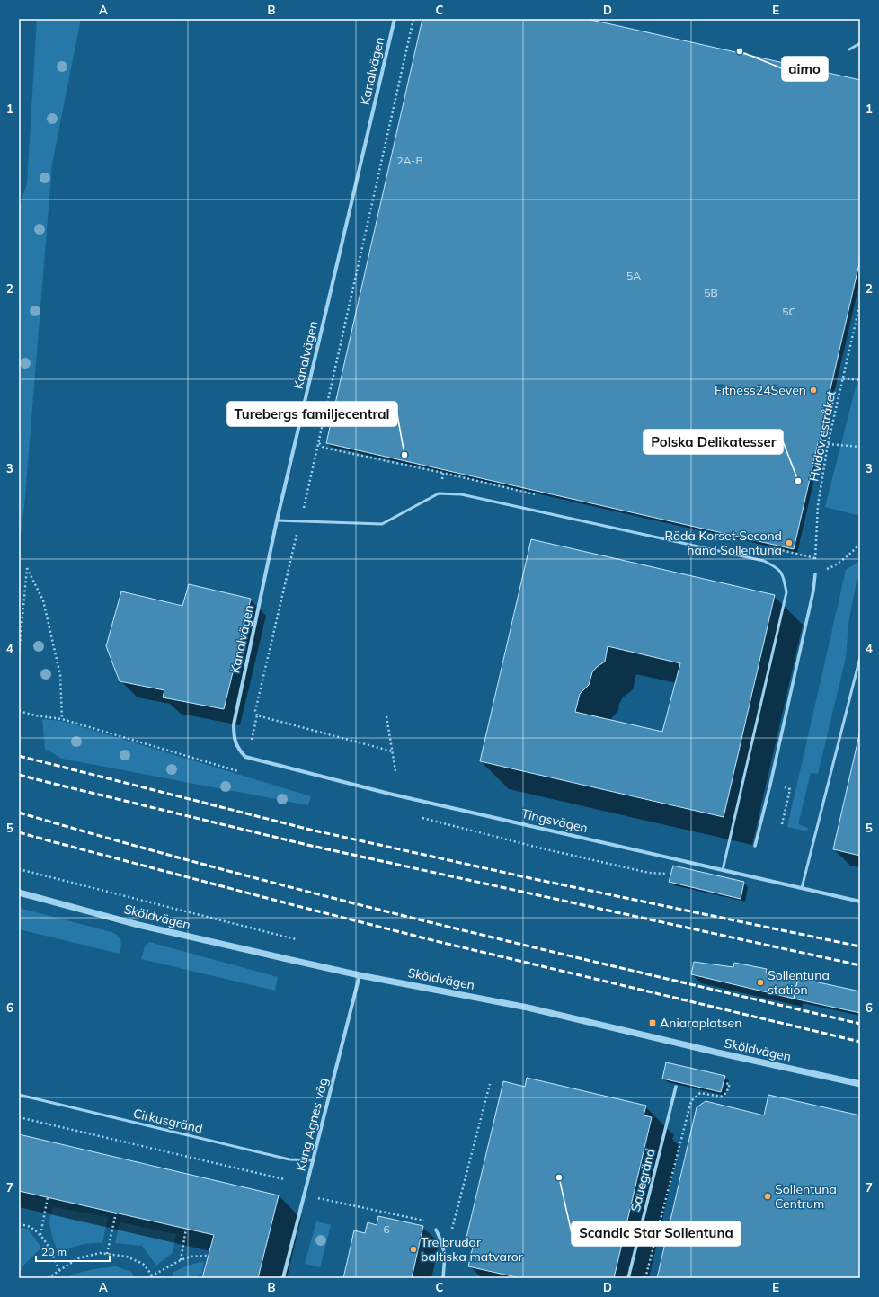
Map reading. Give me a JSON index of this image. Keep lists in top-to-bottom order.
{
  "streets": {
    "street": [
      "Kanalvägen",
      "Tingsvägen",
      "Sköldvägen",
      "Kung Agnes väg",
      "Sauegränd"
    ],
    "lane": ["Cirkusgränd"],
    "path": ["Hvidovrestråket"]
  },
  "crossings": [
    ["Kanalvägen", "Tingsvägen"],
    ["Sköldvägen", "Kung Agnes väg"],
    ["Cirkusgränd", "Kung Agnes väg"]
  ],
  "places": {
    "other": [
      "aimo",
      "Fitness24Seven",
      "Turebergs familjecentral",
      "Polska Delikatesser",
      "Röda Korset Second hand Sollentuna",
      "Sollentuna station",
      "Scandic Star Sollentuna",
      "Sollentuna Centrum",
      "Tre brudar baltiska matvaror"
    ],
    "transit": ["Aniaraplatsen"]
  },
  "house_numbers": [
    "2A-B",
    "5A",
    "5B",
    "5C",
    "6"
  ],
  "scale_bar": "20 m",
  "grid": {
    "columns": [
      "A",
      "B",
      "C",
      "D",
      "E"
    ],
    "rows": [
      "1",
      "2",
      "3",
      "4",
      "5",
      "6",
      "7"
    ]
  }
}
